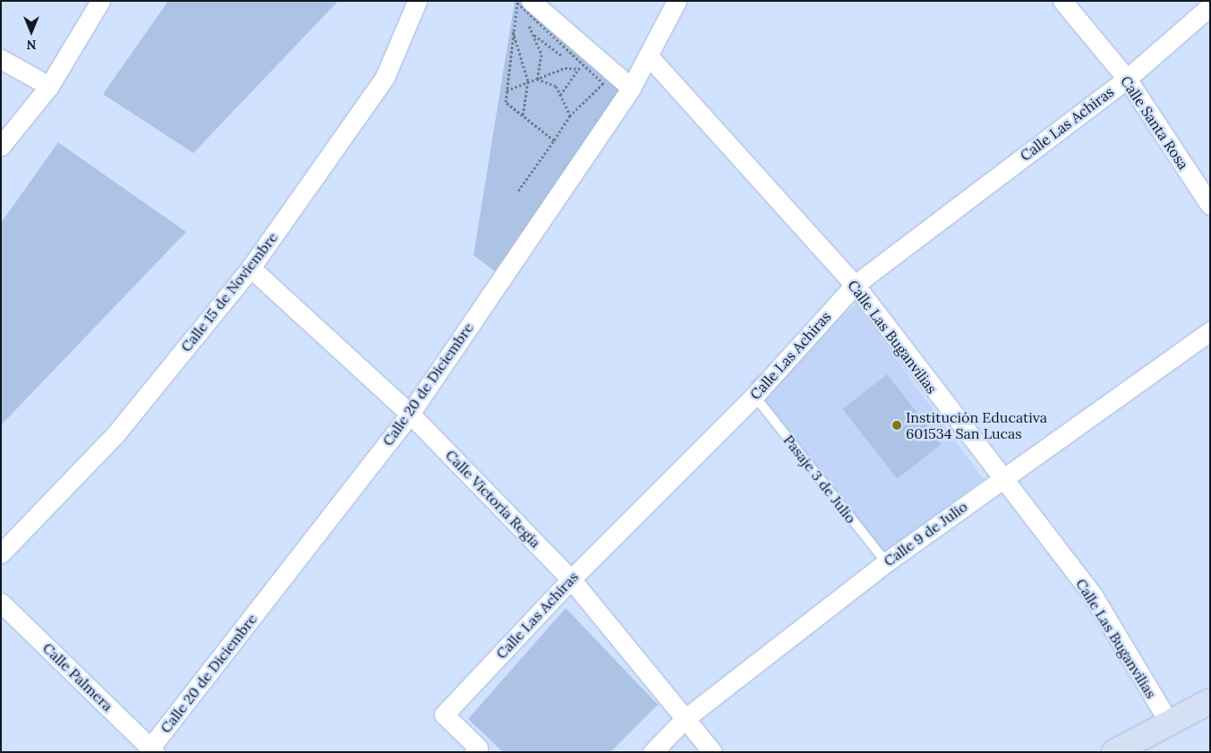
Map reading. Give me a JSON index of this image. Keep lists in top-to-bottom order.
{
  "streets": {
    "street": [
      "Calle Santa Rosa",
      "Calle Las Achiras",
      "Calle 15 de Noviembre",
      "Calle Las Buganvilias",
      "Calle 20 de Diciembre",
      "Calle Victoria Regia",
      "Calle 9 de Julio",
      "Calle Palmera"
    ],
    "lane": ["Pasaje 3 de Julio"]
  },
  "crossings": [
    ["Calle Santa Rosa", "Calle Las Achiras"],
    ["Calle Las Achiras", "Calle Las Buganvilias"],
    ["Calle Las Achiras", "Pasaje 3 de Julio"],
    ["Calle Las Achiras", "Calle Victoria Regia"],
    ["Calle 15 de Noviembre", "Calle Victoria Regia"],
    ["Calle Las Buganvilias", "Calle 20 de Diciembre"],
    ["Calle Las Buganvilias", "Calle 9 de Julio"],
    ["Calle 20 de Diciembre", "Calle Victoria Regia"],
    ["Calle 20 de Diciembre", "Calle Palmera"],
    ["Pasaje 3 de Julio", "Calle 9 de Julio"],
    ["Calle Victoria Regia", "Calle 9 de Julio"]
  ],
  "places": ["Institución Educativa 601534 San Lucas"],
  "north": "bottom"
}
